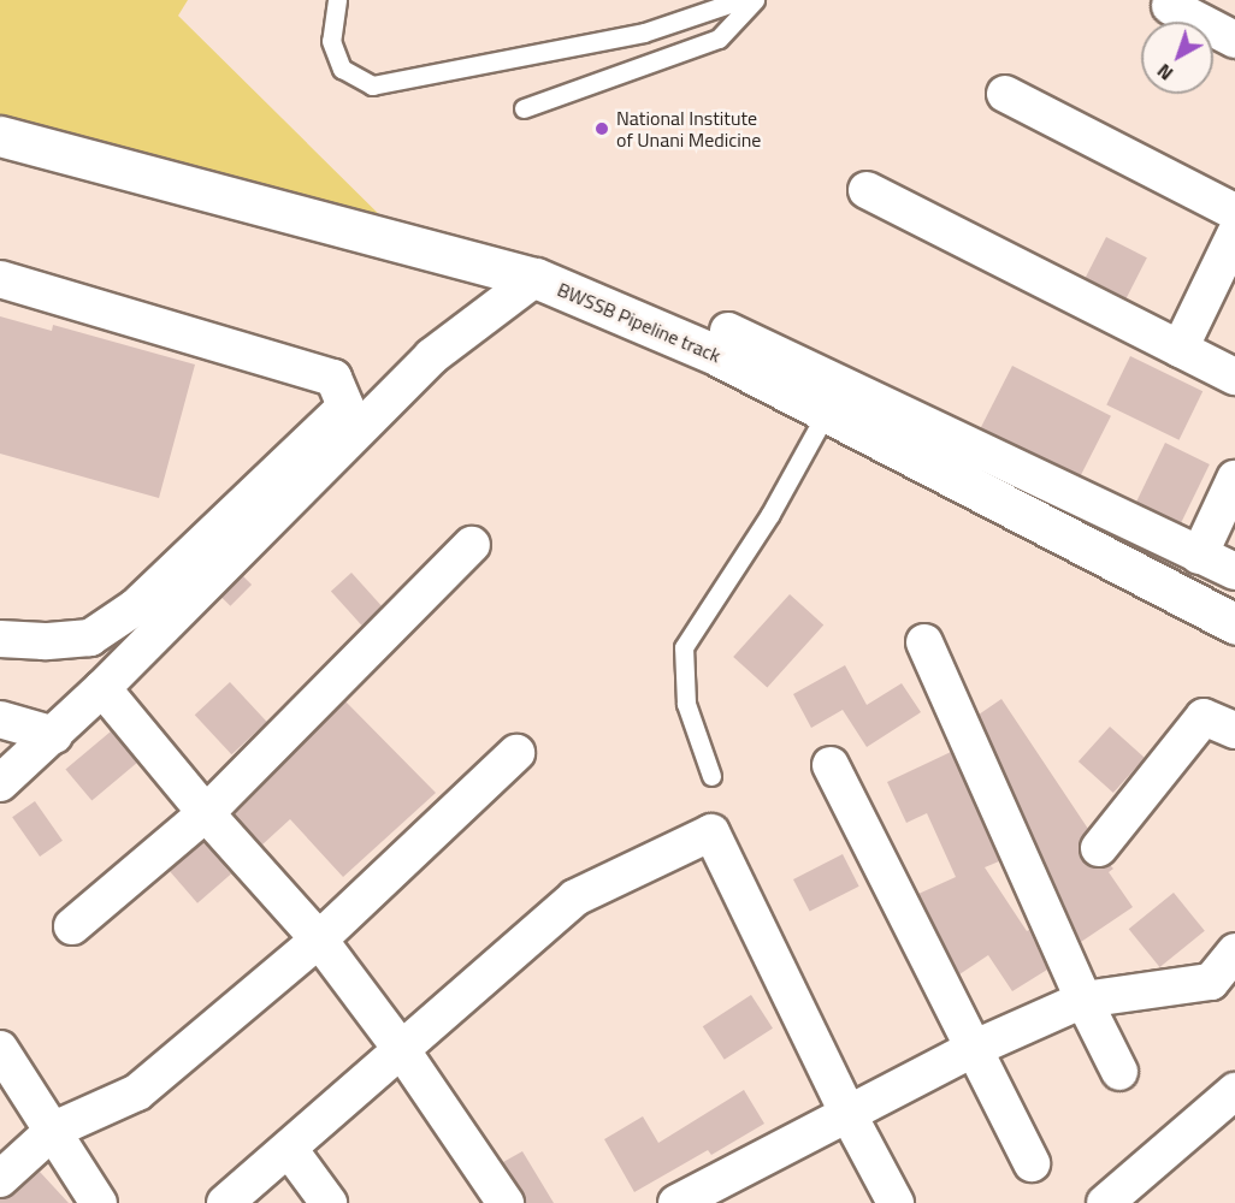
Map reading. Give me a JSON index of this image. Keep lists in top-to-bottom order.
{
  "streets": {
    "street": ["BWSSB Pipeline track"]
  },
  "places": ["National Institute of Unani Medicine"],
  "north": "bottom left"
}
